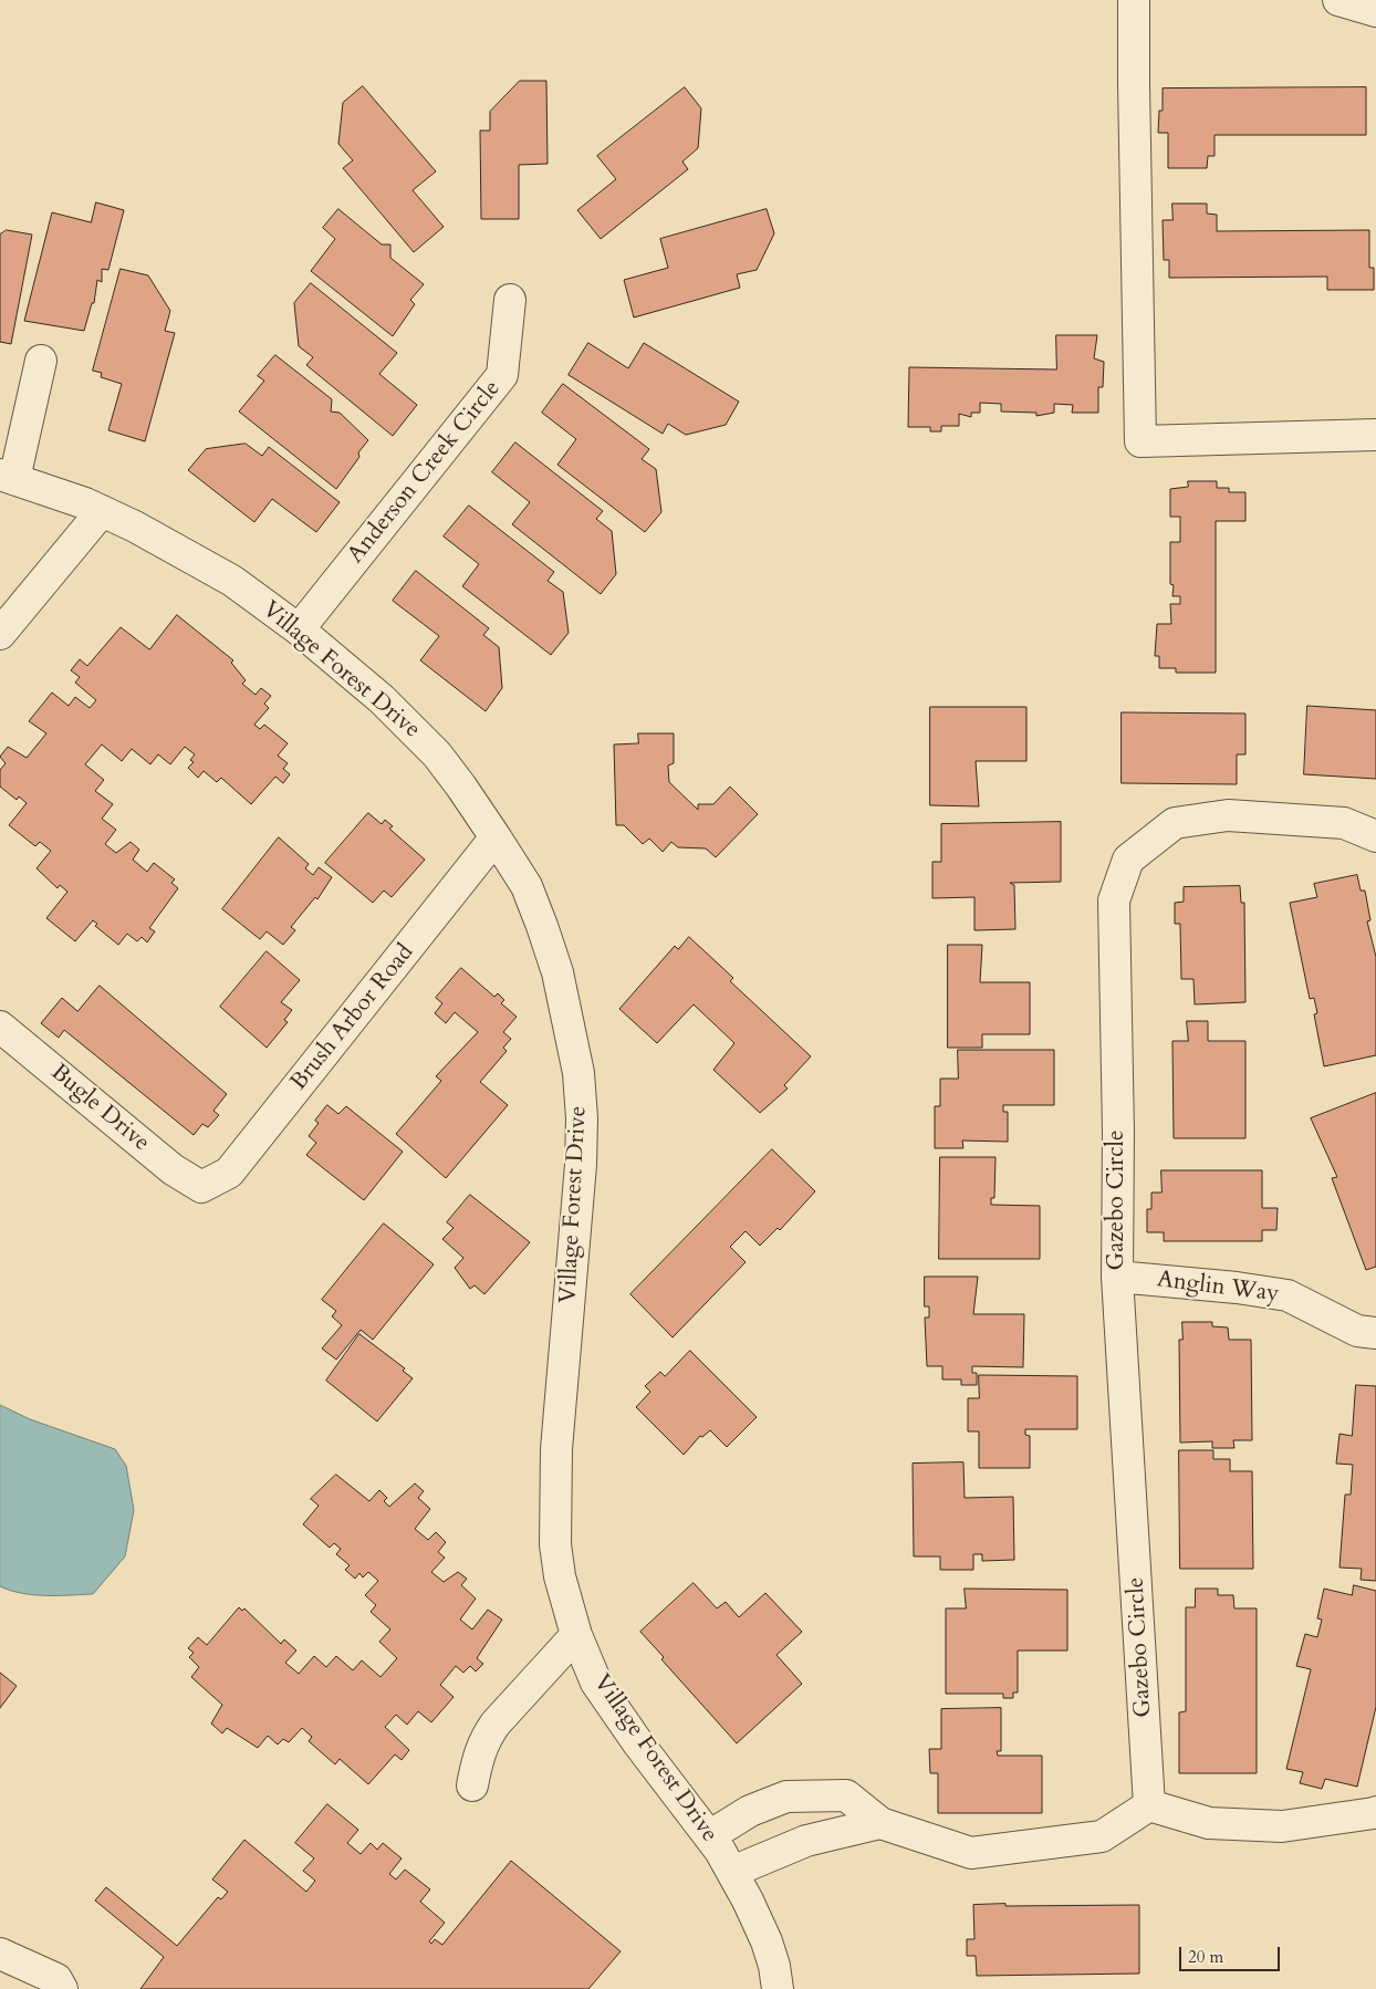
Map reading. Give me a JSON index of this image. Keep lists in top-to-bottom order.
{
  "streets": {
    "street": [
      "Anderson Creek Circle",
      "Village Forest Drive",
      "Brush Arbor Road",
      "Bugle Drive",
      "Gazebo Circle",
      "Anglin Way"
    ]
  },
  "crossings": [
    ["Anderson Creek Circle", "Village Forest Drive"],
    ["Village Forest Drive", "Brush Arbor Road"],
    ["Brush Arbor Road", "Bugle Drive"],
    ["Gazebo Circle", "Anglin Way"]
  ],
  "scale_bar": "20 m"
}
